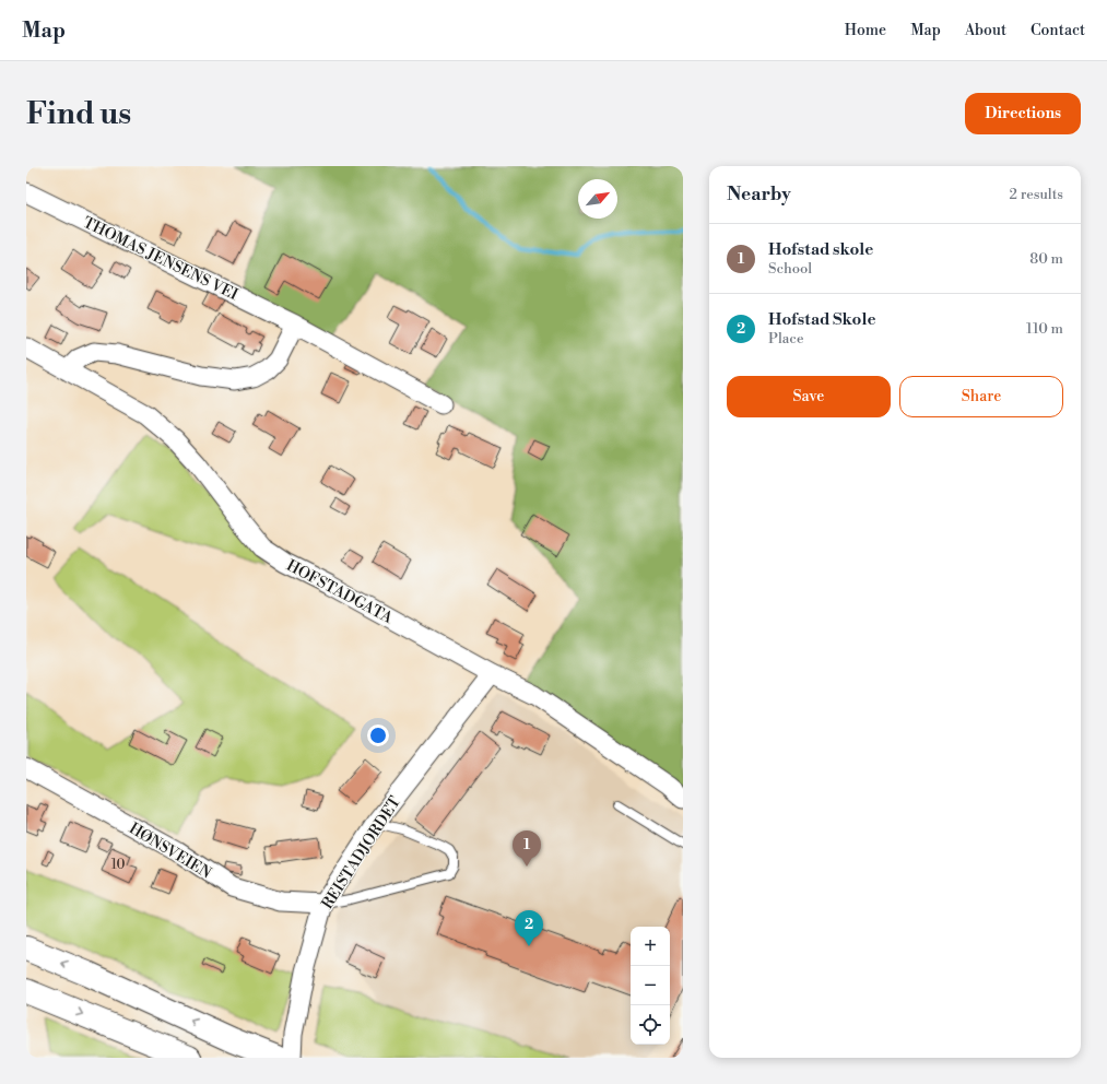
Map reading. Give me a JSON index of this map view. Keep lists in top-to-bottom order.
{
  "streets": {
    "street": [
      "THOMAS JENSENS VEI",
      "HOFSTADGATA",
      "HØNSVEIEN",
      "REISTADJORDET"
    ]
  },
  "crossings": [
    ["HOFSTADGATA", "REISTADJORDET"],
    ["HØNSVEIEN", "REISTADJORDET"]
  ],
  "house_numbers": ["10"],
  "north": "top right",
  "page": {
    "header": "Map",
    "nav": [
      "Home",
      "Map",
      "About",
      "Contact"
    ],
    "buttons": [
      "Directions",
      ["Save", "Share"]
    ],
    "title": "Find us",
    "heading": ["Nearby", "2 results"],
    "list": [
      {
        "mark": "1",
        "name": "Hofstad skole",
        "note": "School",
        "value": "80 m"
      },
      {
        "mark": "2",
        "name": "Hofstad Skole",
        "note": "Place",
        "value": "110 m"
      }
    ],
    "pins": ["1", "2"],
    "map_buttons": ["+", "−"]
  }
}
